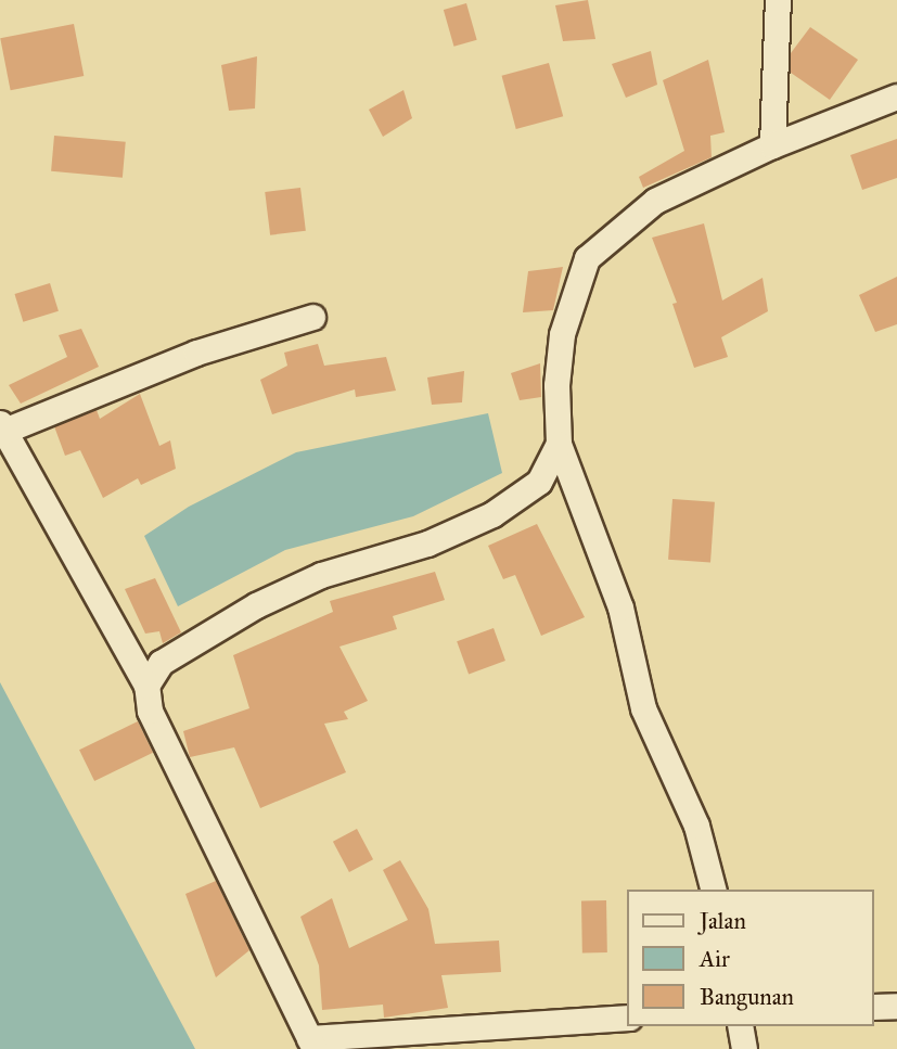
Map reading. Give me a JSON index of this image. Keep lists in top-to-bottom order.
{
  "legend": ["Jalan", "Air", "Bangunan"]
}
